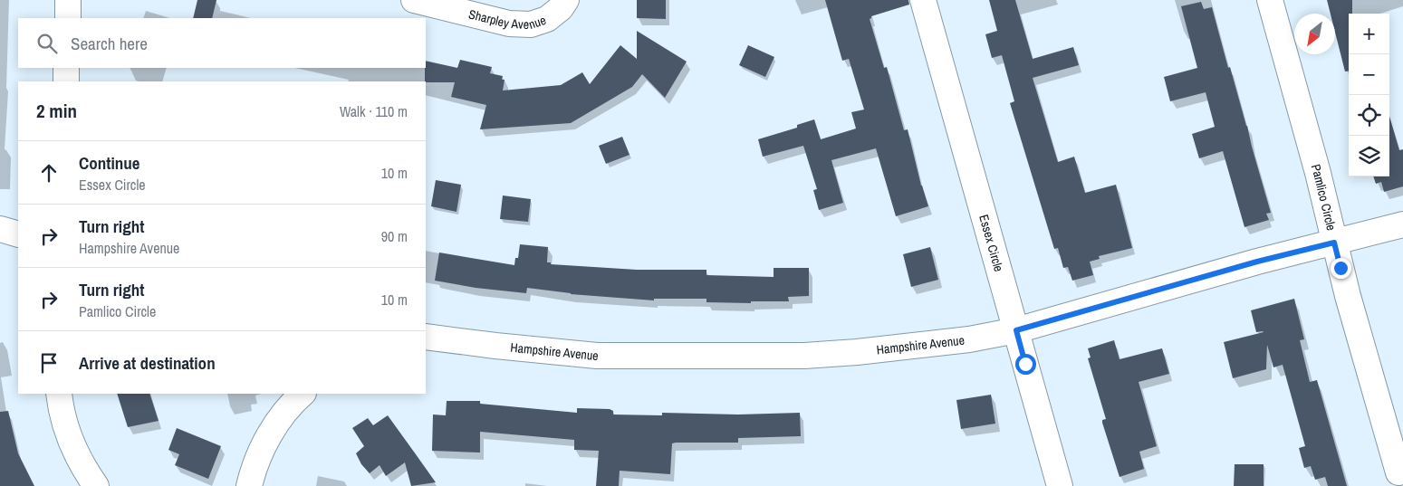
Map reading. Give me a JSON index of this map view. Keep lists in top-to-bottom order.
{
  "streets": {
    "street": [
      "Sharpley Avenue",
      "Pamlico Circle",
      "Essex Circle",
      "Hampshire Avenue"
    ]
  },
  "crossings": [
    ["Pamlico Circle", "Hampshire Avenue"],
    ["Essex Circle", "Hampshire Avenue"]
  ],
  "north": "bottom left",
  "page": {
    "map_buttons": ["+", "−"],
    "search": "Search here",
    "heading": ["2 min", "Walk · 110 m"],
    "list": [
      ["Continue", "Essex Circle", "10 m"],
      ["Turn right", "Hampshire Avenue", "90 m"],
      ["Turn right", "Pamlico Circle", "10 m"],
      "Arrive at destination"
    ]
  }
}
